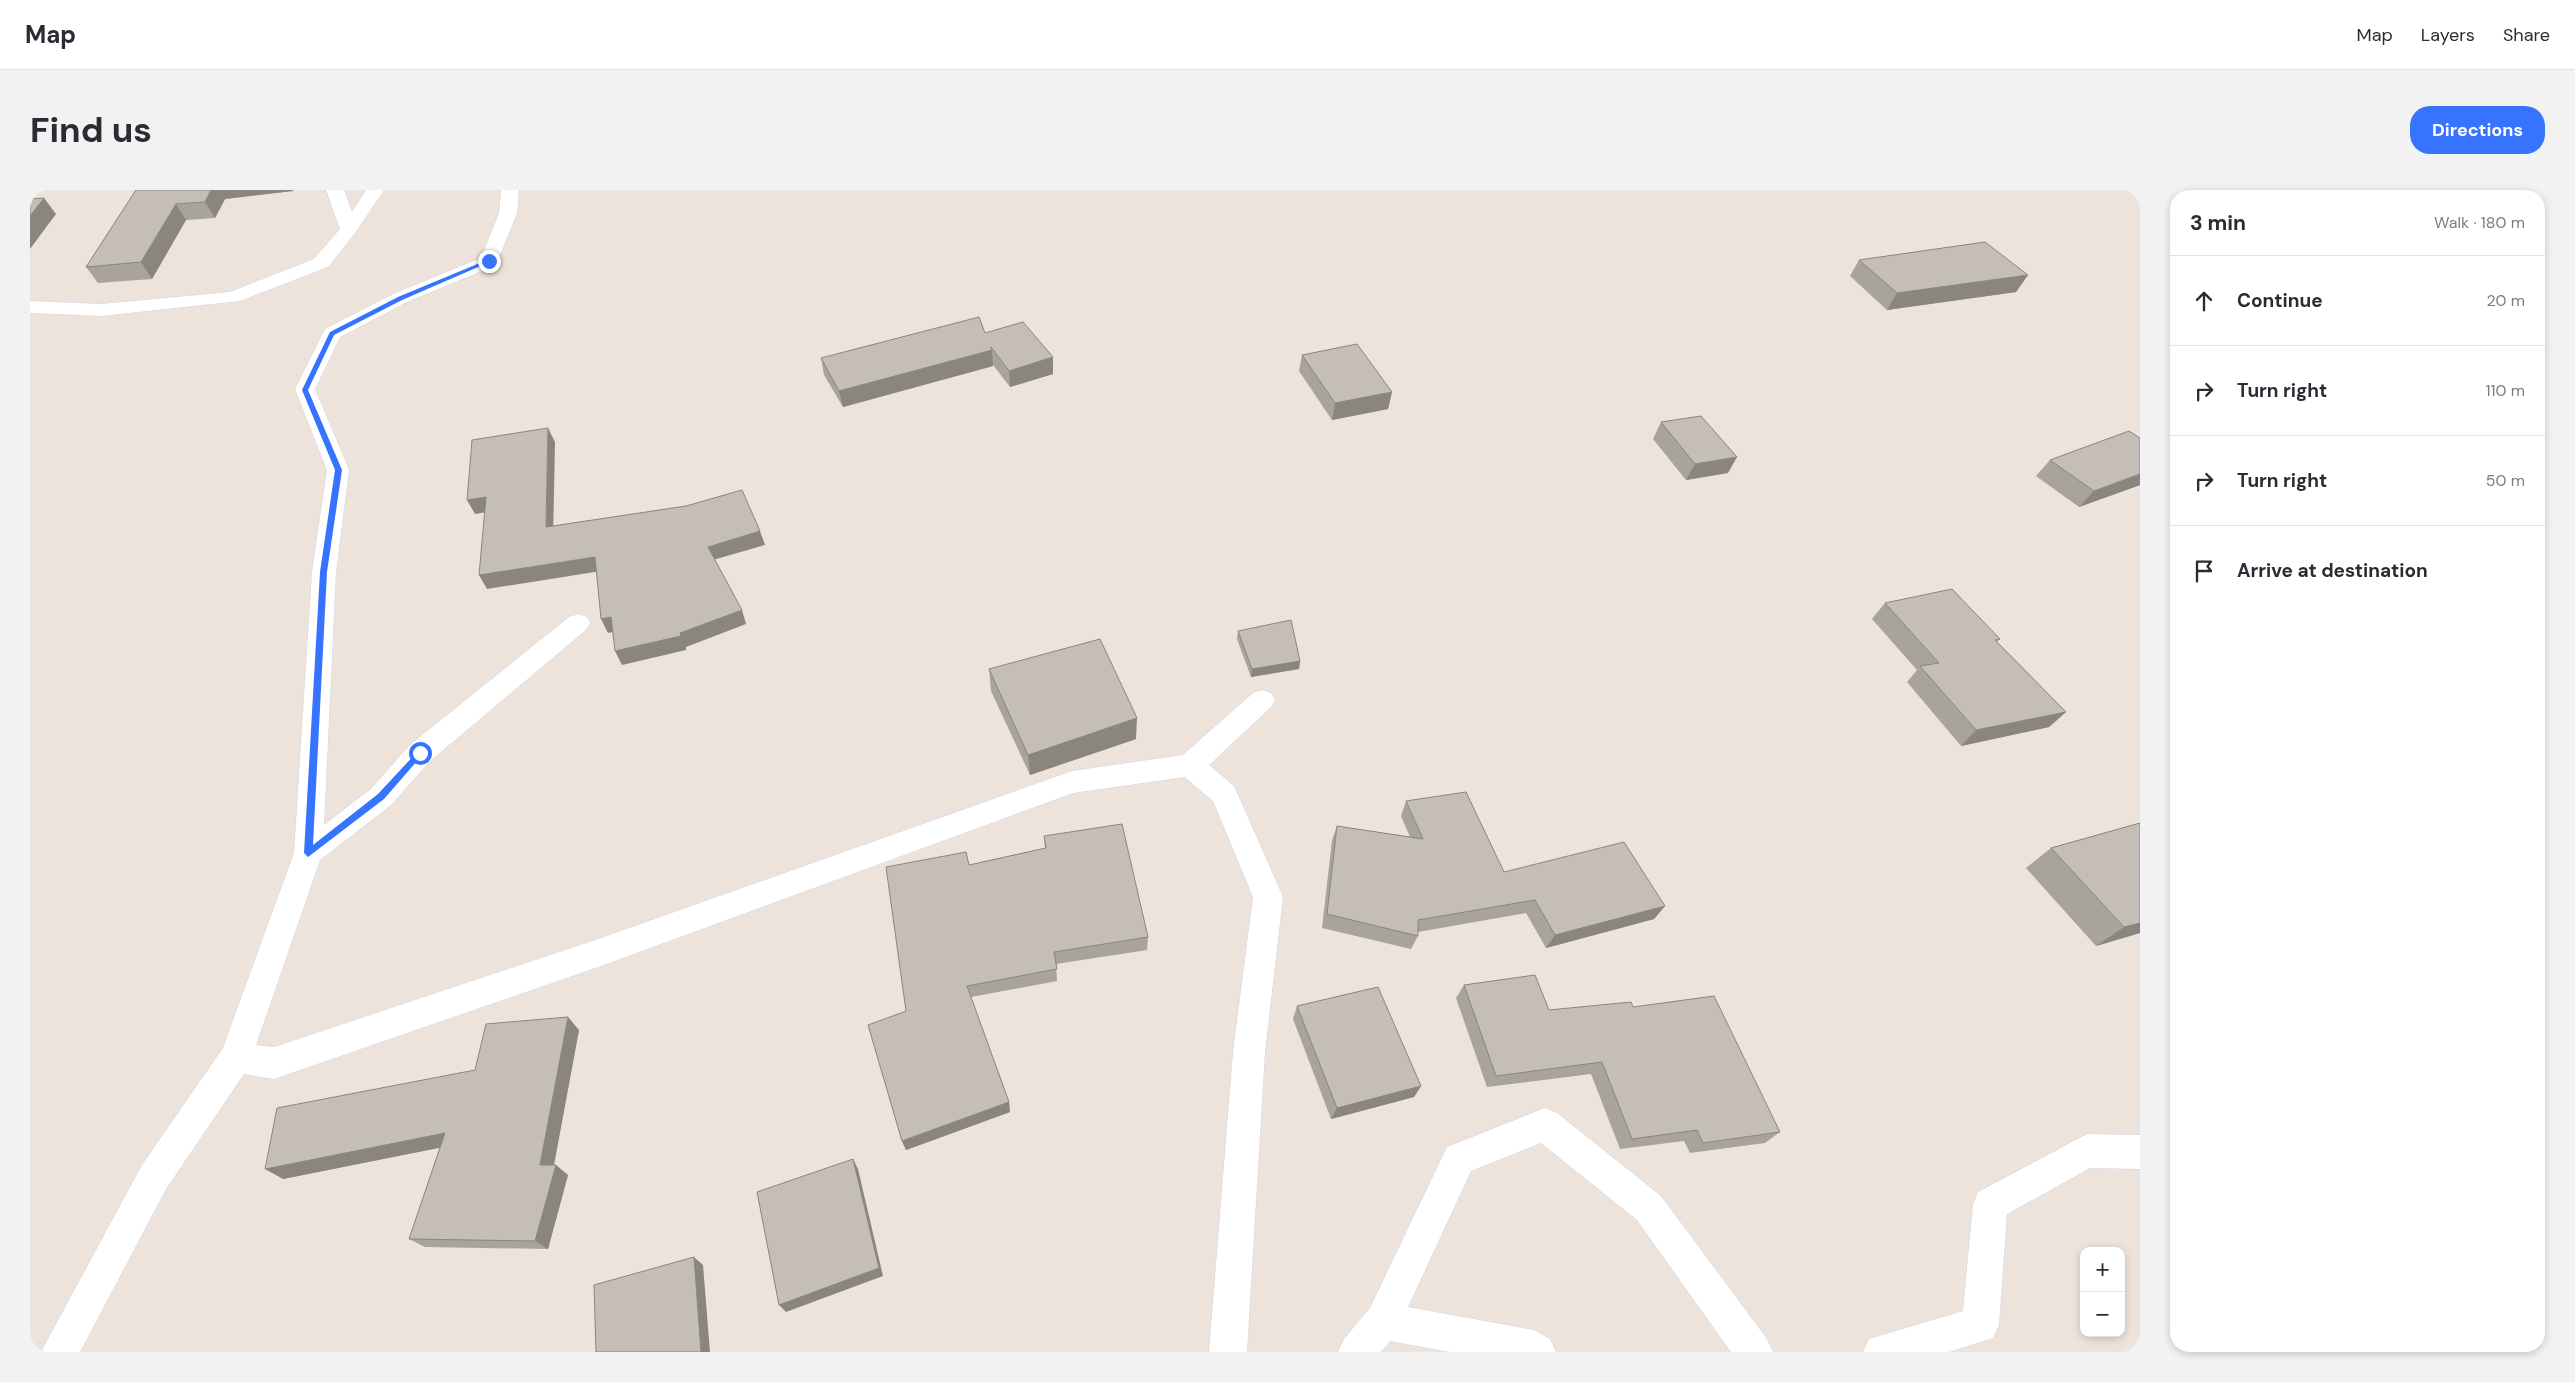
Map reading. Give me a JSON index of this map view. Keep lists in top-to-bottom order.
{
  "page": {
    "header": "Map",
    "nav": ["Map", "Layers", "Share"],
    "buttons": "Directions",
    "title": "Find us",
    "heading": ["3 min", "Walk · 180 m"],
    "list": [
      ["Continue", "20 m"],
      ["Turn right", "110 m"],
      ["Turn right", "50 m"],
      "Arrive at destination"
    ],
    "map_buttons": ["+", "−"]
  }
}
